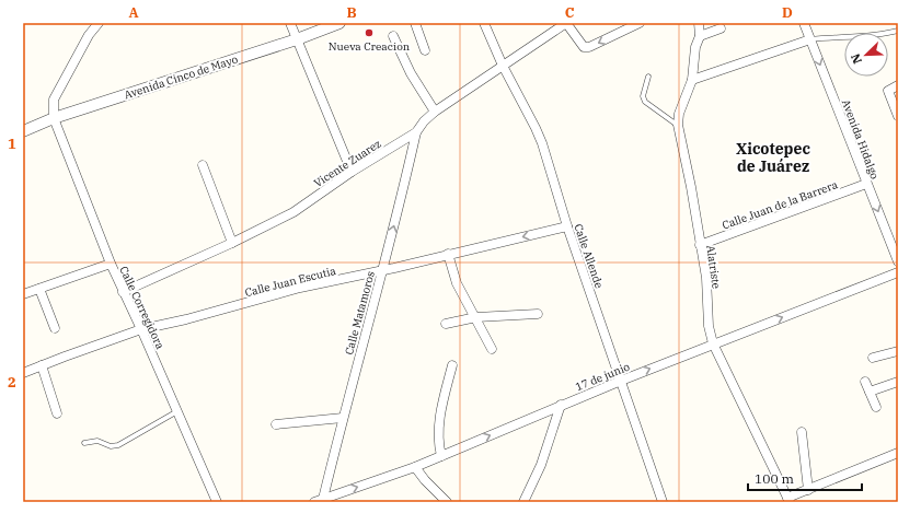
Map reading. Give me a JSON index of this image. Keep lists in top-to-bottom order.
{
  "streets": {
    "street": [
      "Avenida Cinco de Mayo",
      "Avenida Hidalgo",
      "Vicente Zuarez",
      "Calle Juan de la Barrera",
      "Calle Allende",
      "Alatriste",
      "Calle Juan Escutia",
      "Calle Corregidora",
      "Calle Matamoros",
      "17 de junio"
    ]
  },
  "crossings": [
    ["Avenida Cinco de Mayo", "Calle Corregidora"],
    ["Avenida Hidalgo", "Calle Juan de la Barrera"],
    ["Vicente Zuarez", "Calle Allende"],
    ["Vicente Zuarez", "Calle Corregidora"],
    ["Vicente Zuarez", "Calle Matamoros"],
    ["Calle Juan de la Barrera", "Alatriste"],
    ["Calle Allende", "Calle Juan Escutia"],
    ["Calle Allende", "17 de junio"],
    ["Alatriste", "17 de junio"],
    ["Calle Juan Escutia", "Calle Corregidora"],
    ["Calle Juan Escutia", "Calle Matamoros"],
    ["Calle Matamoros", "17 de junio"]
  ],
  "one_way": ["Avenida Hidalgo", "Calle Matamoros", "17 de junio"],
  "districts": ["Xicotepec de Juárez"],
  "places": ["Nueva Creacion"],
  "scale_bar": "100 m",
  "north": "bottom left",
  "grid": {
    "columns": [
      "A",
      "B",
      "C",
      "D"
    ],
    "rows": ["1", "2"]
  }
}
